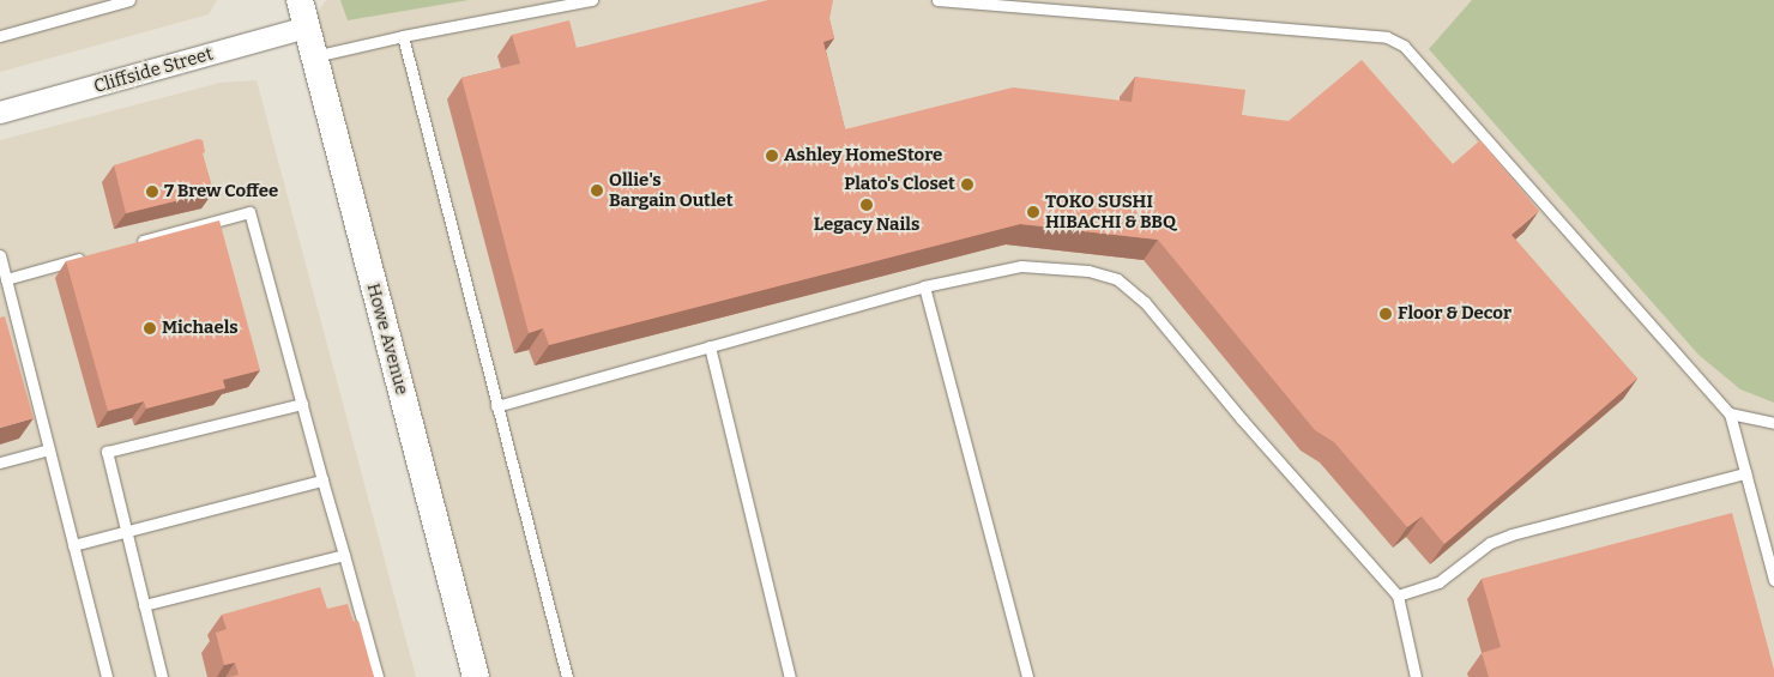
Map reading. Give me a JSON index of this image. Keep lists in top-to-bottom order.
{
  "streets": {
    "street": ["Cliffside Street", "Howe Avenue"]
  },
  "crossings": [
    ["Cliffside Street", "Howe Avenue"]
  ],
  "places": [
    "Ashley HomeStore",
    "Plato's Closet",
    "Ollie's Bargain Outlet",
    "7 Brew Coffee",
    "Legacy Nails",
    "TOKO SUSHI HIBACHI & BBQ",
    "Floor & Decor",
    "Michaels"
  ]
}
